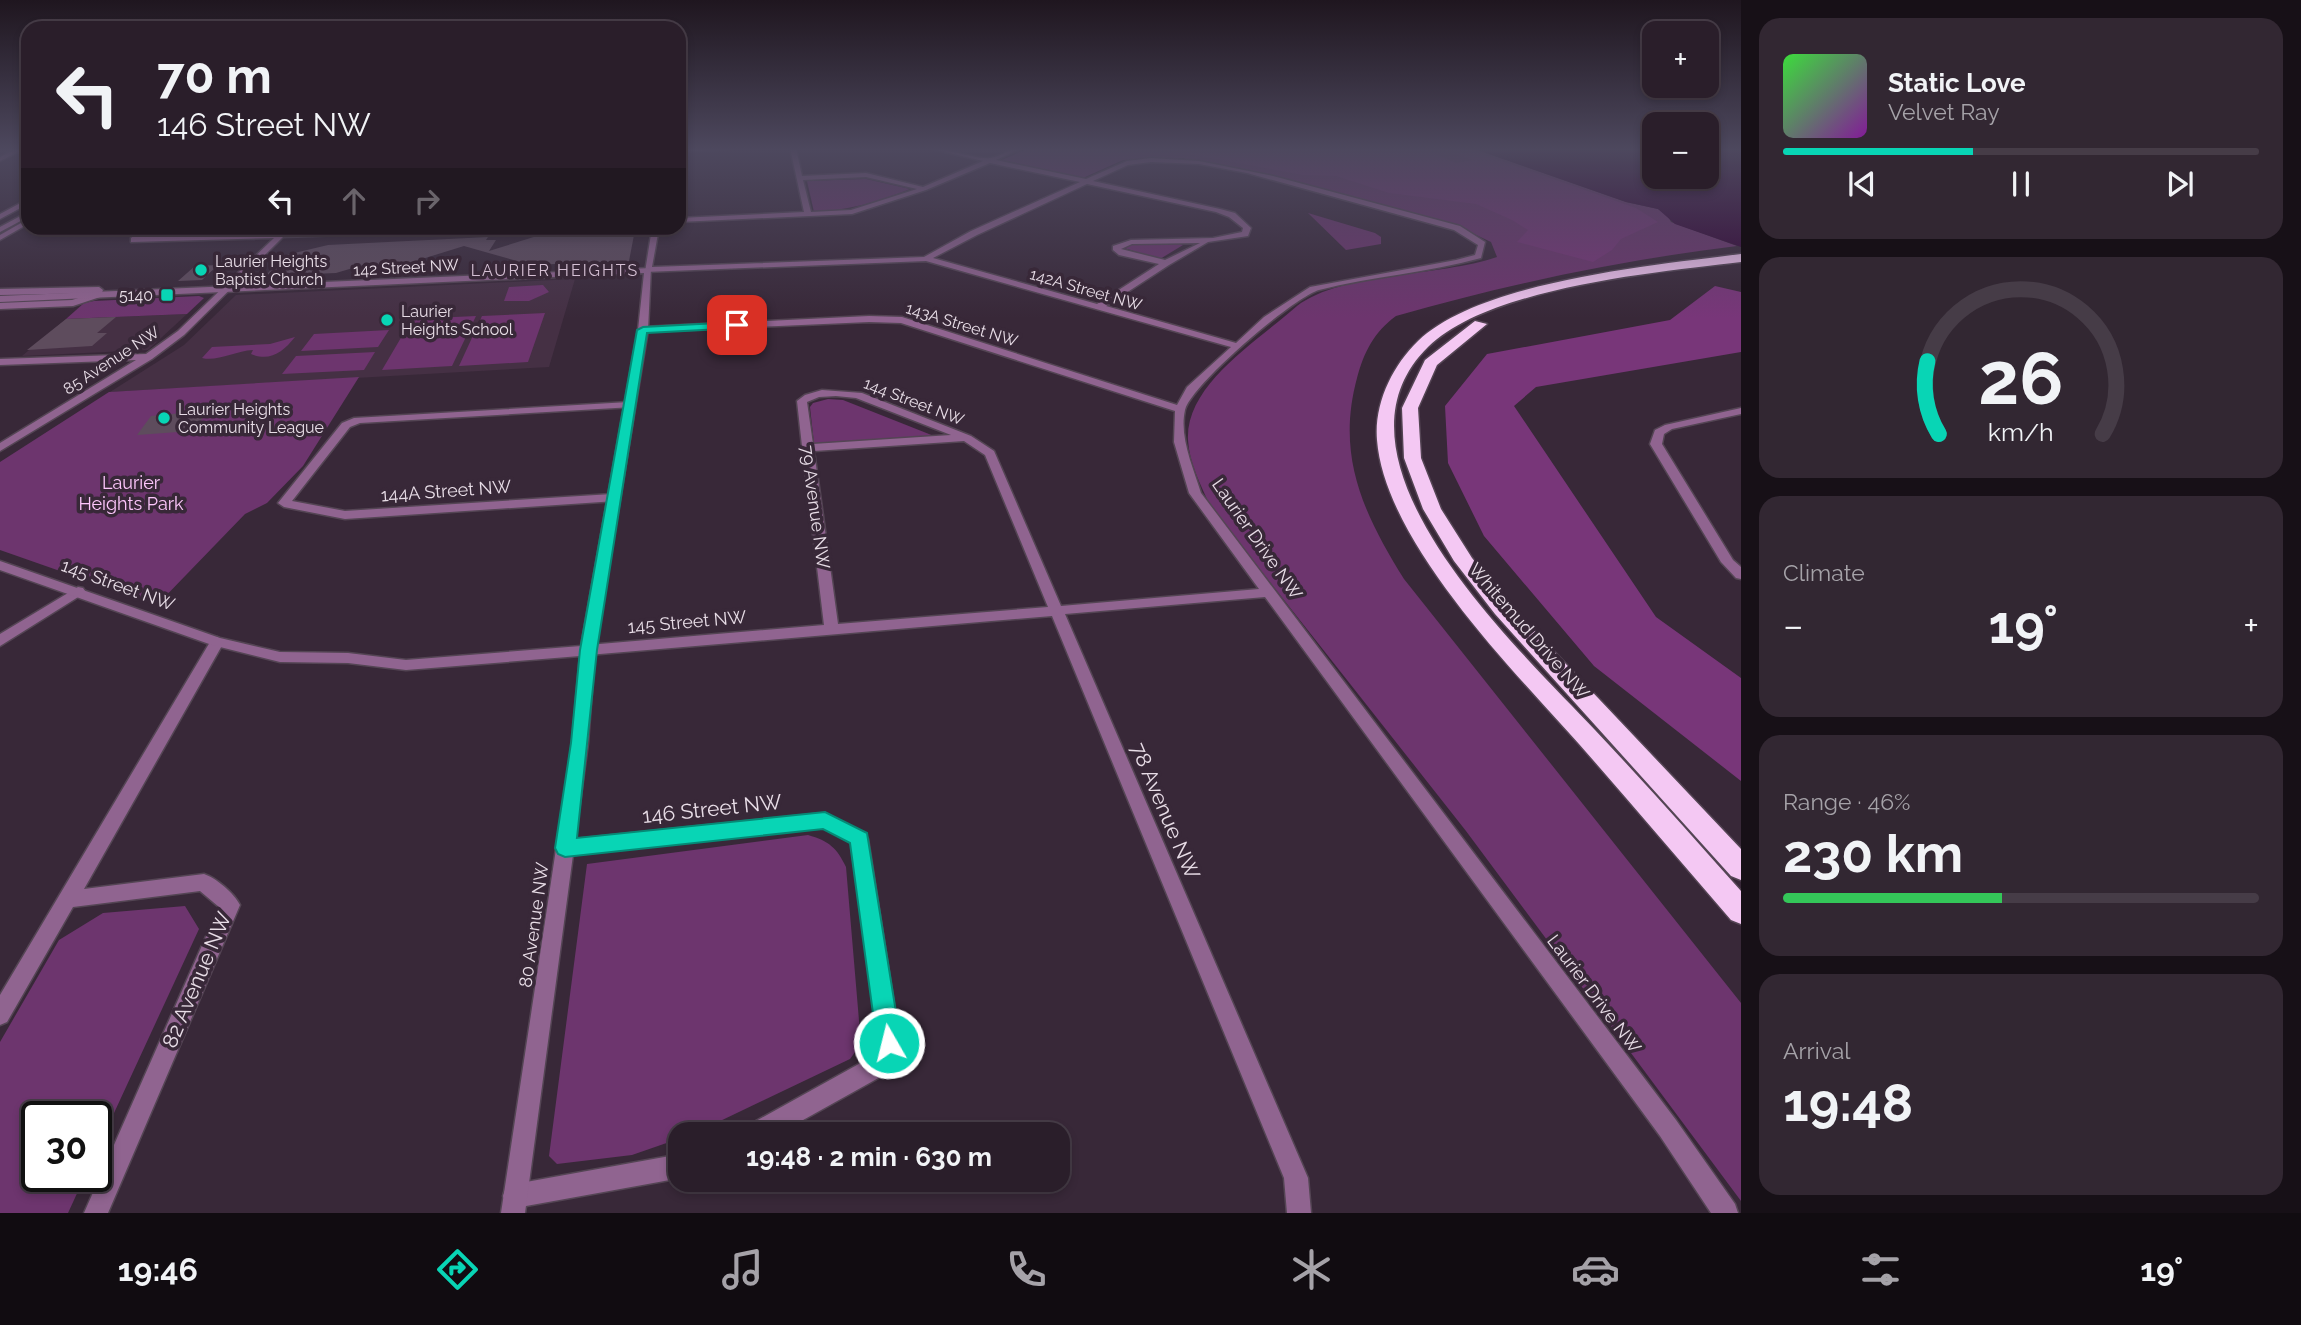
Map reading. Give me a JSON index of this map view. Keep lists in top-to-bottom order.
{
  "streets": {
    "highway": ["Whitemud Drive NW"],
    "street": [
      "142 Street NW",
      "142A Street NW",
      "143A Street NW",
      "85 Avenue NW",
      "144 Street NW",
      "144A Street NW",
      "79 Avenue NW",
      "Laurier Drive NW",
      "145 Street NW",
      "146 Street NW",
      "78 Avenue NW",
      "80 Avenue NW",
      "82 Avenue NW"
    ]
  },
  "crossings": [
    ["142 Street NW", "142A Street NW"],
    ["142 Street NW", "85 Avenue NW"],
    ["142 Street NW", "80 Avenue NW"],
    ["143A Street NW", "Laurier Drive NW"],
    ["143A Street NW", "80 Avenue NW"],
    ["144 Street NW", "79 Avenue NW"],
    ["144 Street NW", "78 Avenue NW"],
    ["144A Street NW", "80 Avenue NW"],
    ["79 Avenue NW", "145 Street NW"],
    ["Laurier Drive NW", "145 Street NW"],
    ["145 Street NW", "78 Avenue NW"],
    ["145 Street NW", "80 Avenue NW"],
    ["146 Street NW", "80 Avenue NW"]
  ],
  "districts": ["LAURIER HEIGHTS"],
  "parks": ["Laurier Heights Park"],
  "places": {
    "other": ["Laurier Heights Baptist Church", "Laurier Heights School", "Laurier Heights Community League"],
    "transit": ["5140"]
  },
  "page": {
    "map_buttons": ["+", "−"],
    "turn": ["70 m", "146 Street NW"],
    "song": ["Static Love", "Velvet Ray"],
    "tile": [
      "Climate",
      ["Range · 46%", "230 km"],
      ["Arrival", "19:48"]
    ],
    "heat": ["−", "19°", "+"],
    "limit": "30",
    "trip": "19:48 · 2 min · 630 m",
    "tabs": ["19:46", "19°"],
    "gauge": ["26", "km/h"]
  }
}
